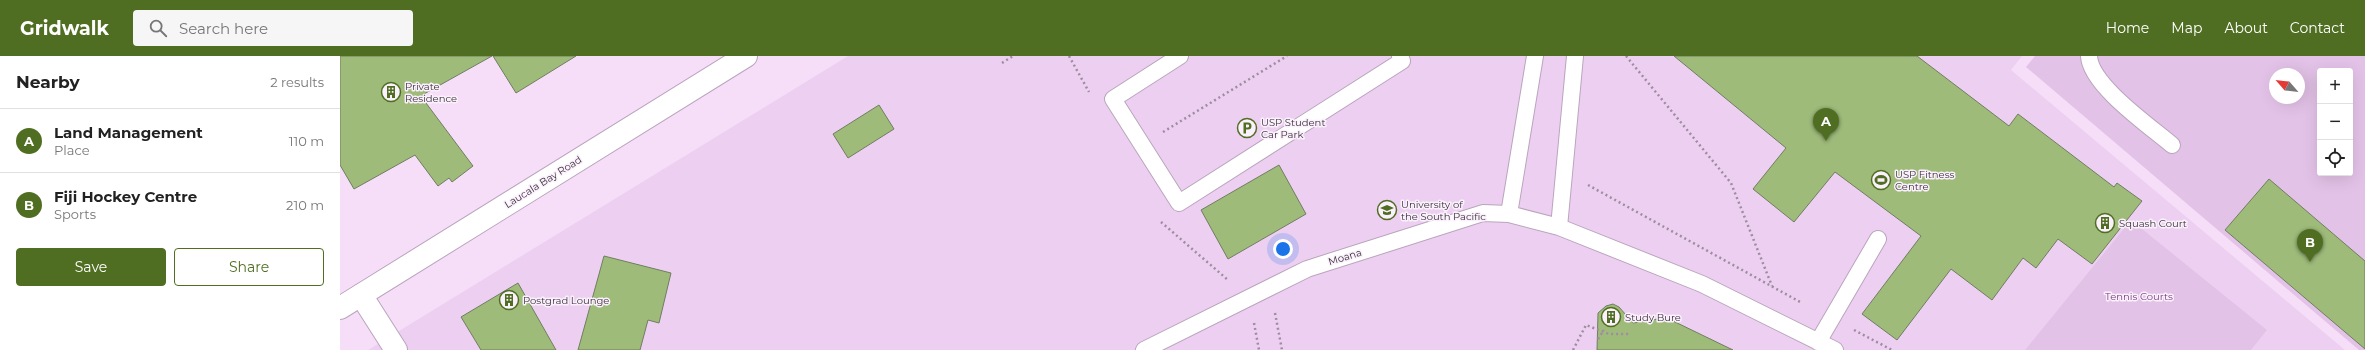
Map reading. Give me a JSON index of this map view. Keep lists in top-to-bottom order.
{
  "streets": {
    "main road": ["Laucala Bay Road"],
    "lane": ["Moana"]
  },
  "parks": ["Tennis Courts"],
  "places": {
    "building": [
      "Private Residence",
      "Squash Court",
      "Postgrad Lounge",
      "Study Bure"
    ],
    "parking": ["USP Student Car Park"],
    "sports": ["USP Fitness Centre"],
    "school or university": ["University of the South Pacific"]
  },
  "north": "top left",
  "page": {
    "header": "Gridwalk",
    "search": "Search here",
    "nav": [
      "Home",
      "Map",
      "About",
      "Contact"
    ],
    "heading": ["Nearby", "2 results"],
    "map_buttons": ["+", "−"],
    "list": [
      {
        "mark": "A",
        "name": "Land Management",
        "note": "Place",
        "value": "110 m"
      },
      {
        "mark": "B",
        "name": "Fiji Hockey Centre",
        "note": "Sports",
        "value": "210 m"
      }
    ],
    "pins": ["A", "B"],
    "buttons": ["Save", "Share"]
  }
}
